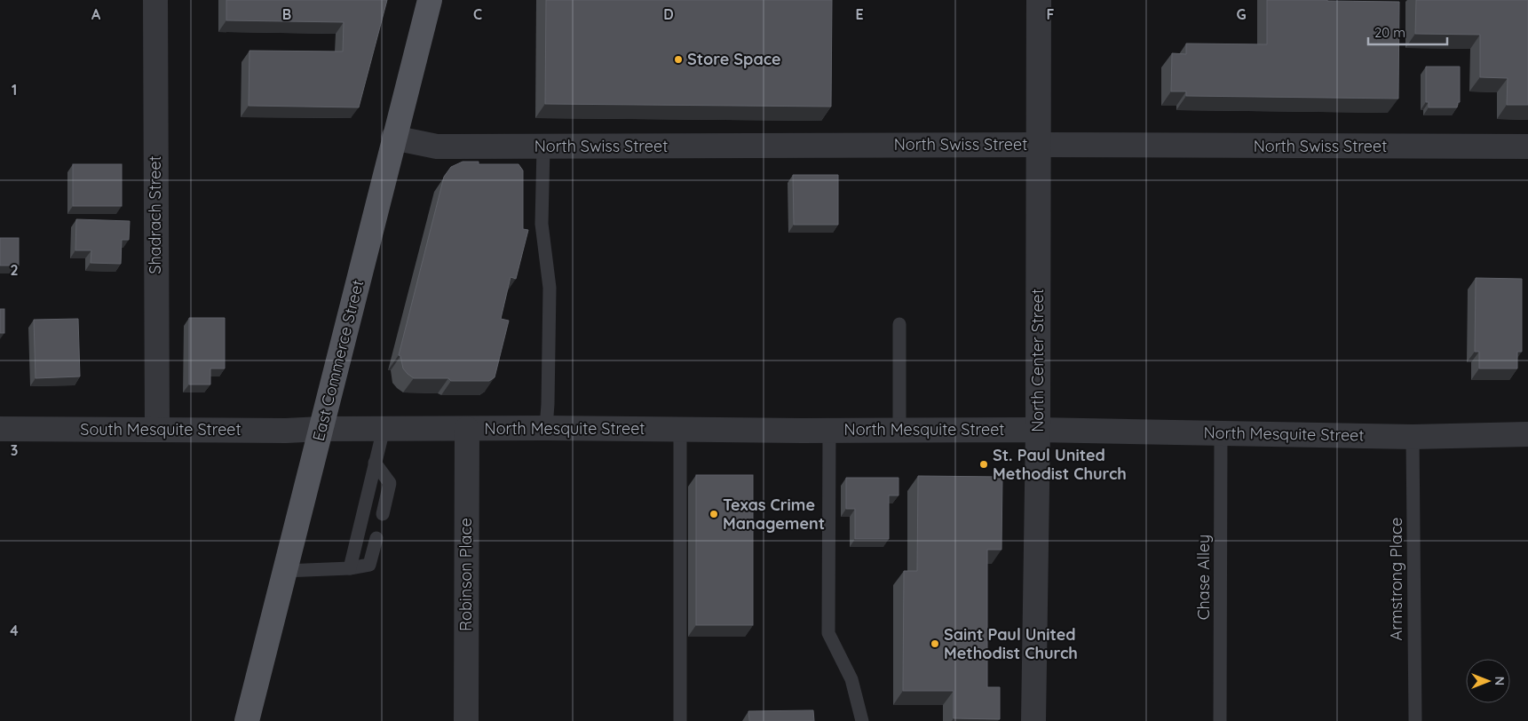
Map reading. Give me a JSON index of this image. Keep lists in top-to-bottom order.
{
  "streets": {
    "main road": ["East Commerce Street"],
    "street": [
      "North Swiss Street",
      "Shadrach Street",
      "North Center Street",
      "North Mesquite Street",
      "South Mesquite Street",
      "Robinson Place"
    ],
    "lane": ["Chase Alley", "Armstrong Place"]
  },
  "crossings": [
    ["North Swiss Street", "East Commerce Street"],
    ["North Swiss Street", "North Center Street"],
    ["Shadrach Street", "South Mesquite Street"],
    ["East Commerce Street", "North Mesquite Street"],
    ["East Commerce Street", "South Mesquite Street"],
    ["North Center Street", "North Mesquite Street"],
    ["North Mesquite Street", "South Mesquite Street"],
    ["North Mesquite Street", "Robinson Place"],
    ["North Mesquite Street", "Chase Alley"],
    ["North Mesquite Street", "Armstrong Place"]
  ],
  "places": [
    "Store Space",
    "St. Paul United Methodist Church",
    "Texas Crime Management",
    "Saint Paul United Methodist Church"
  ],
  "scale_bar": "20 m",
  "north": "right",
  "grid": {
    "columns": [
      "A",
      "B",
      "C",
      "D",
      "E",
      "F",
      "G"
    ],
    "rows": [
      "1",
      "2",
      "3",
      "4"
    ]
  }
}
